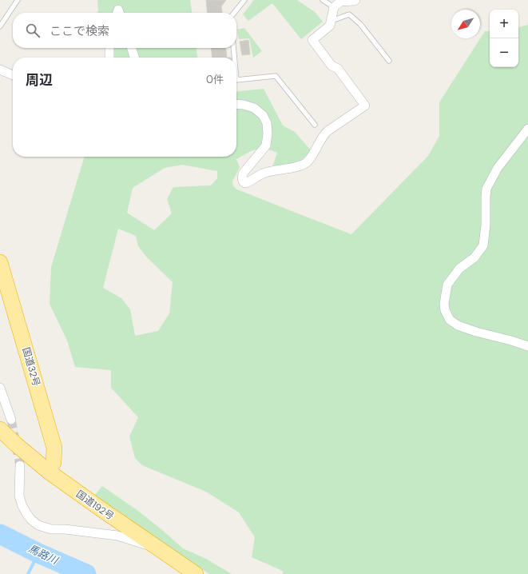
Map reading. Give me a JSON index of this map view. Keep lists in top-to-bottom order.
{
  "streets": {
    "highway": ["国道32号", "国道192号"]
  },
  "crossings": [
    ["国道32号", "国道192号"]
  ],
  "water": ["馬路川"],
  "north": "bottom left",
  "page": {
    "map_buttons": ["+", "−"],
    "search": "ここで検索",
    "heading": ["周辺", "0件"]
  }
}
